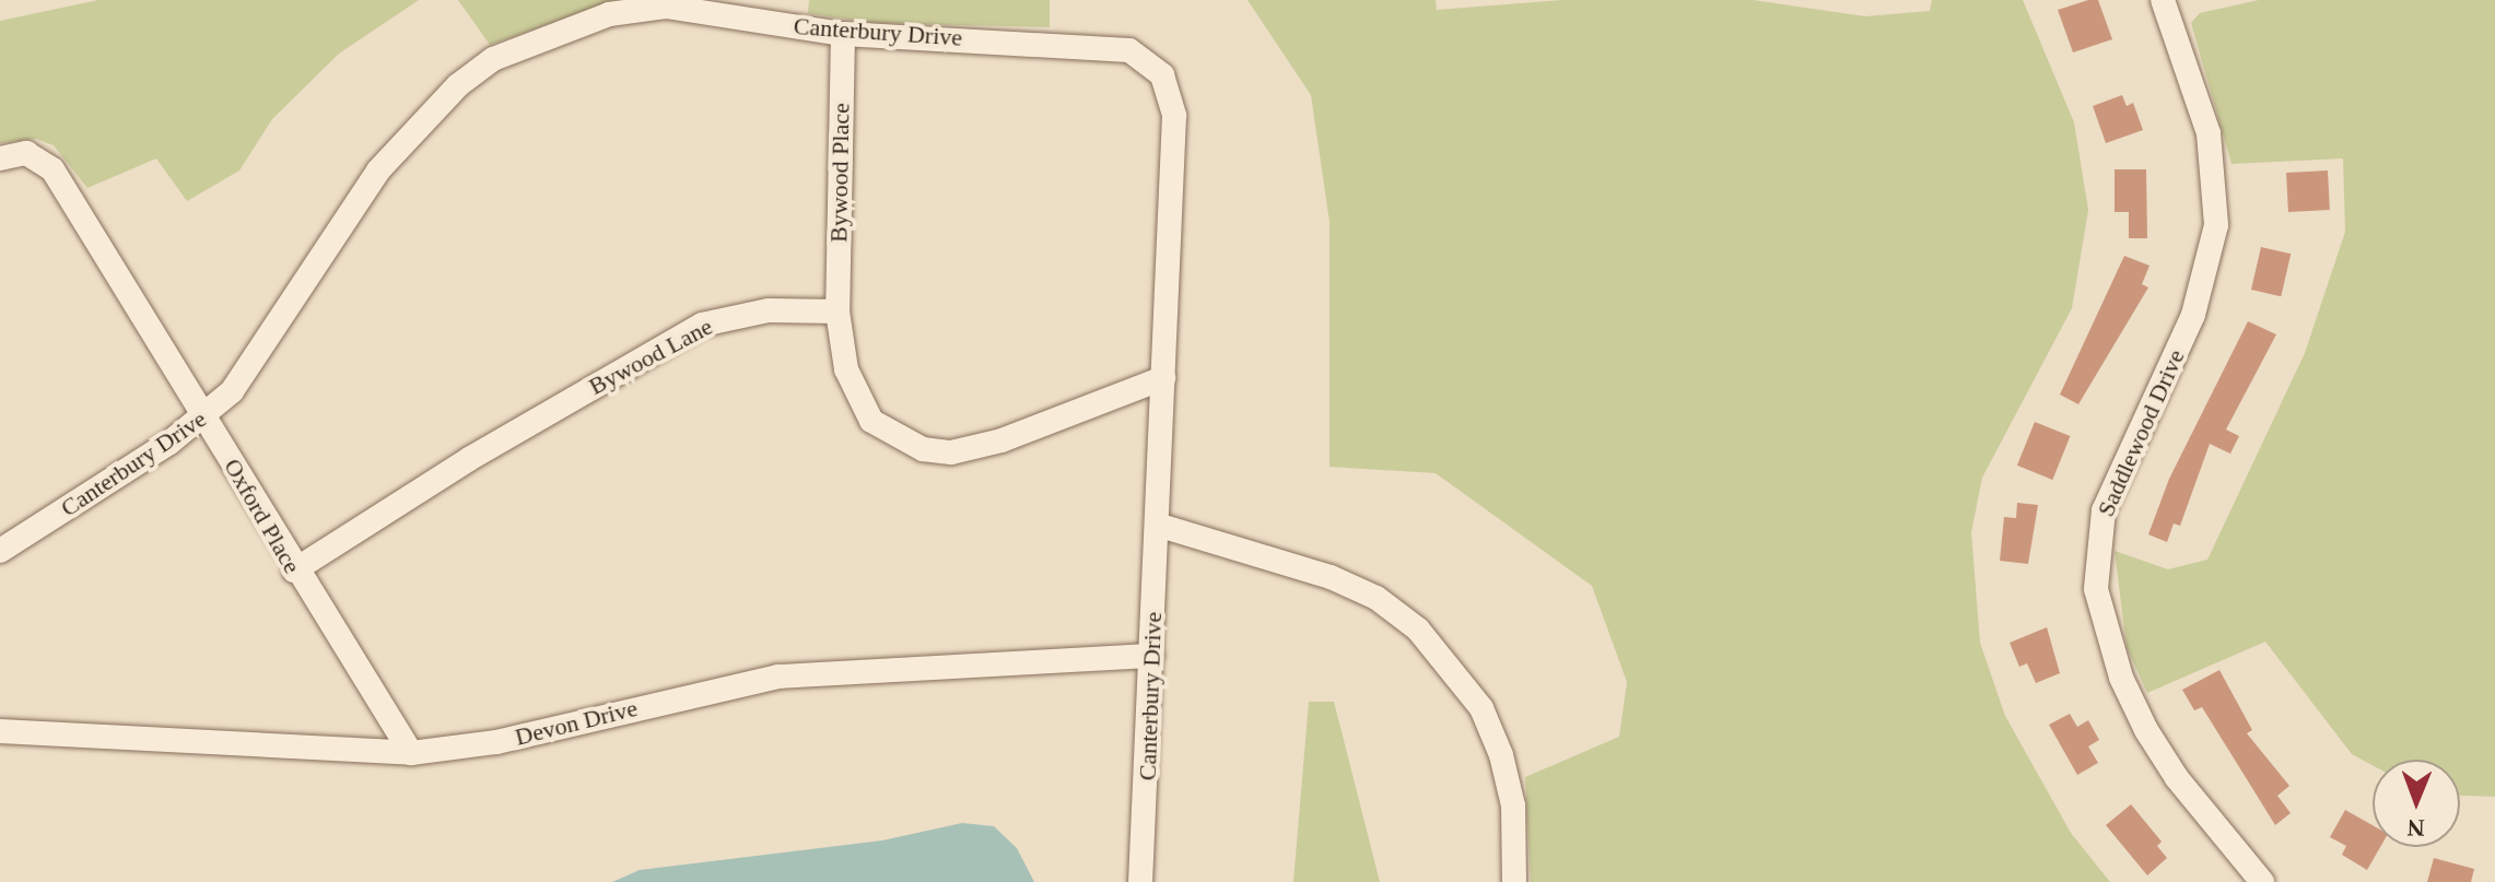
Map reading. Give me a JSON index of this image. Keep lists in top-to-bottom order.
{
  "streets": {
    "street": [
      "Canterbury Drive",
      "Bywood Place",
      "Bywood Lane",
      "Saddlewood Drive",
      "Oxford Place",
      "Devon Drive"
    ]
  },
  "crossings": [
    ["Canterbury Drive", "Bywood Place"],
    ["Canterbury Drive", "Oxford Place"],
    ["Canterbury Drive", "Devon Drive"],
    ["Bywood Place", "Bywood Lane"],
    ["Bywood Lane", "Oxford Place"],
    ["Oxford Place", "Devon Drive"]
  ],
  "north": "bottom"
}
